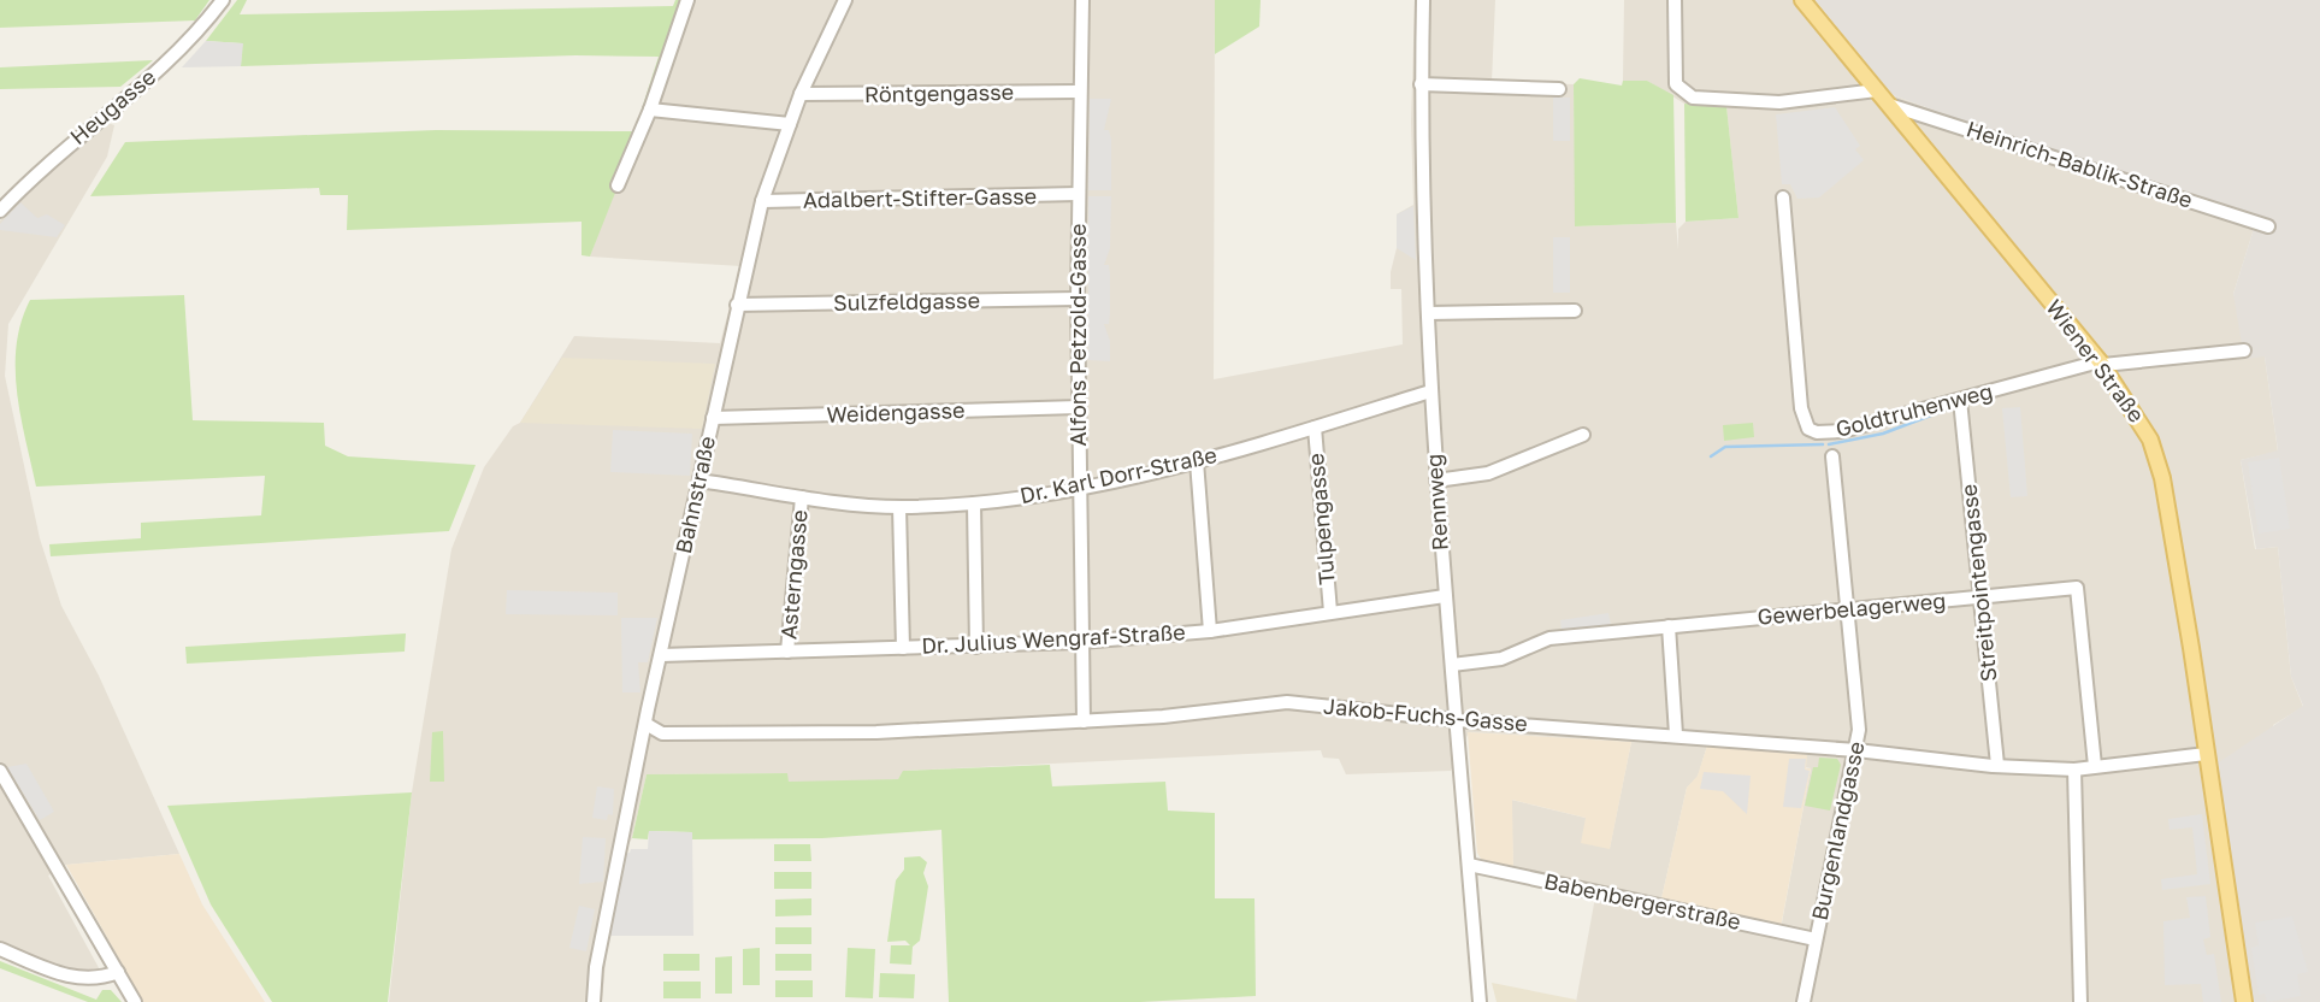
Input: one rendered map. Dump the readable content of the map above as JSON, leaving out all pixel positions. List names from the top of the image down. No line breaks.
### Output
{"streets":{"main road":["Wiener Straße"],"street":["Röntgengasse","Heugasse","Heinrich-Bablik-Straße","Adalbert-Stifter-Gasse","Sulzfeldgasse","Alfons Petzold-Gasse","Goldtruhenweg","Weidengasse","Dr. Karl Dorr-Straße","Bahnstraße","Rennweg","Tulpengasse","Asterngasse","Streitpointengasse","Gewerbelagerweg","Dr. Julius Wengraf-Straße","Jakob-Fuchs-Gasse","Burgenlandgasse","Babenbergerstraße"]},"crossings":[["Röntgengasse","Alfons Petzold-Gasse"],["Röntgengasse","Bahnstraße"],["Heinrich-Bablik-Straße","Wiener Straße"],["Adalbert-Stifter-Gasse","Alfons Petzold-Gasse"],["Adalbert-Stifter-Gasse","Bahnstraße"],["Sulzfeldgasse","Alfons Petzold-Gasse"],["Sulzfeldgasse","Bahnstraße"],["Alfons Petzold-Gasse","Weidengasse"],["Alfons Petzold-Gasse","Dr. Karl Dorr-Straße"],["Alfons Petzold-Gasse","Dr. Julius Wengraf-Straße"],["Alfons Petzold-Gasse","Jakob-Fuchs-Gasse"],["Wiener Straße","Goldtruhenweg"],["Wiener Straße","Jakob-Fuchs-Gasse"],["Goldtruhenweg","Streitpointengasse"],["Weidengasse","Bahnstraße"],["Dr. Karl Dorr-Straße","Bahnstraße"],["Dr. Karl Dorr-Straße","Rennweg"],["Dr. Karl Dorr-Straße","Tulpengasse"],["Dr. Karl Dorr-Straße","Asterngasse"],["Bahnstraße","Dr. Julius Wengraf-Straße"],["Bahnstraße","Jakob-Fuchs-Gasse"],["Rennweg","Gewerbelagerweg"],["Rennweg","Dr. Julius Wengraf-Straße"],["Rennweg","Jakob-Fuchs-Gasse"],["Rennweg","Babenbergerstraße"],["Tulpengasse","Dr. Julius Wengraf-Straße"],["Asterngasse","Dr. Julius Wengraf-Straße"],["Streitpointengasse","Gewerbelagerweg"],["Streitpointengasse","Jakob-Fuchs-Gasse"],["Gewerbelagerweg","Jakob-Fuchs-Gasse"],["Gewerbelagerweg","Burgenlandgasse"],["Jakob-Fuchs-Gasse","Burgenlandgasse"],["Burgenlandgasse","Babenbergerstraße"]]}
